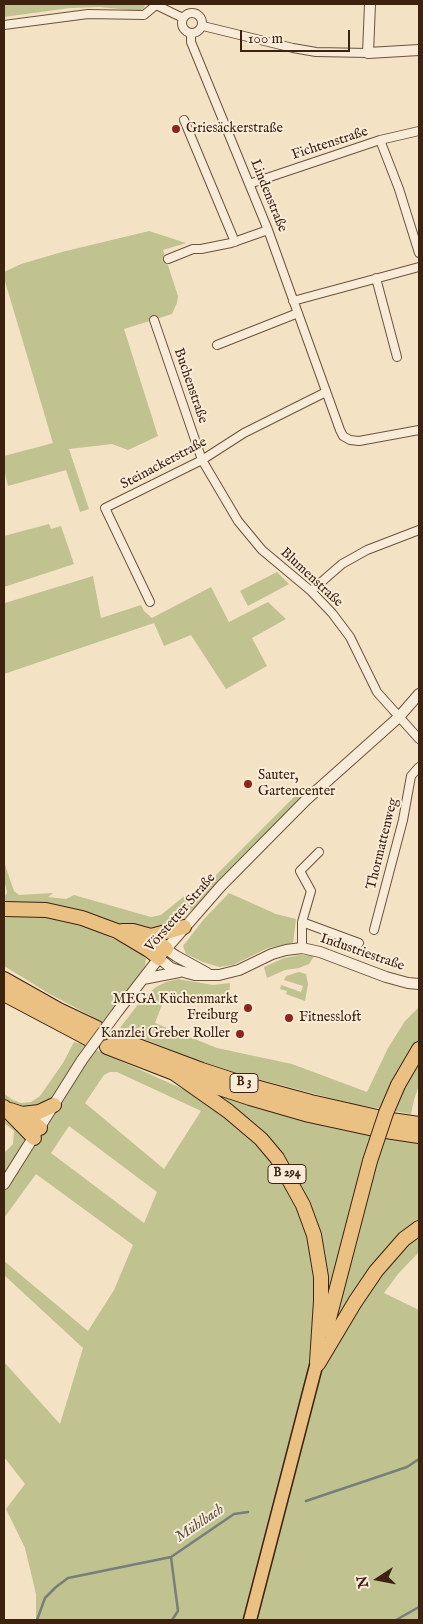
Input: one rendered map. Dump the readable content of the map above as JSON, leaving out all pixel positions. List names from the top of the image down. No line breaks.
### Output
{"streets":{"highway":["B 3","B 294"],"street":["Fichtenstraße","Lindenstraße","Buchenstraße","Steinackerstraße","Blumenstraße","Thormattenweg","Vörstetter Straße","Industriestraße"]},"crossings":[["Fichtenstraße","Lindenstraße"],["Lindenstraße","Steinackerstraße"],["Buchenstraße","Steinackerstraße"],["Buchenstraße","Blumenstraße"],["Steinackerstraße","Blumenstraße"],["Blumenstraße","Vörstetter Straße"],["Vörstetter Straße","Industriestraße"],["B 3","B 294"]],"water":["Mühlbach"],"places":["Griesäckerstraße","Sauter, Gartencenter","MEGA Küchenmarkt Freiburg","Fitnessloft","Kanzlei Greber Roller"],"scale_bar":"100 m","north":"left"}
